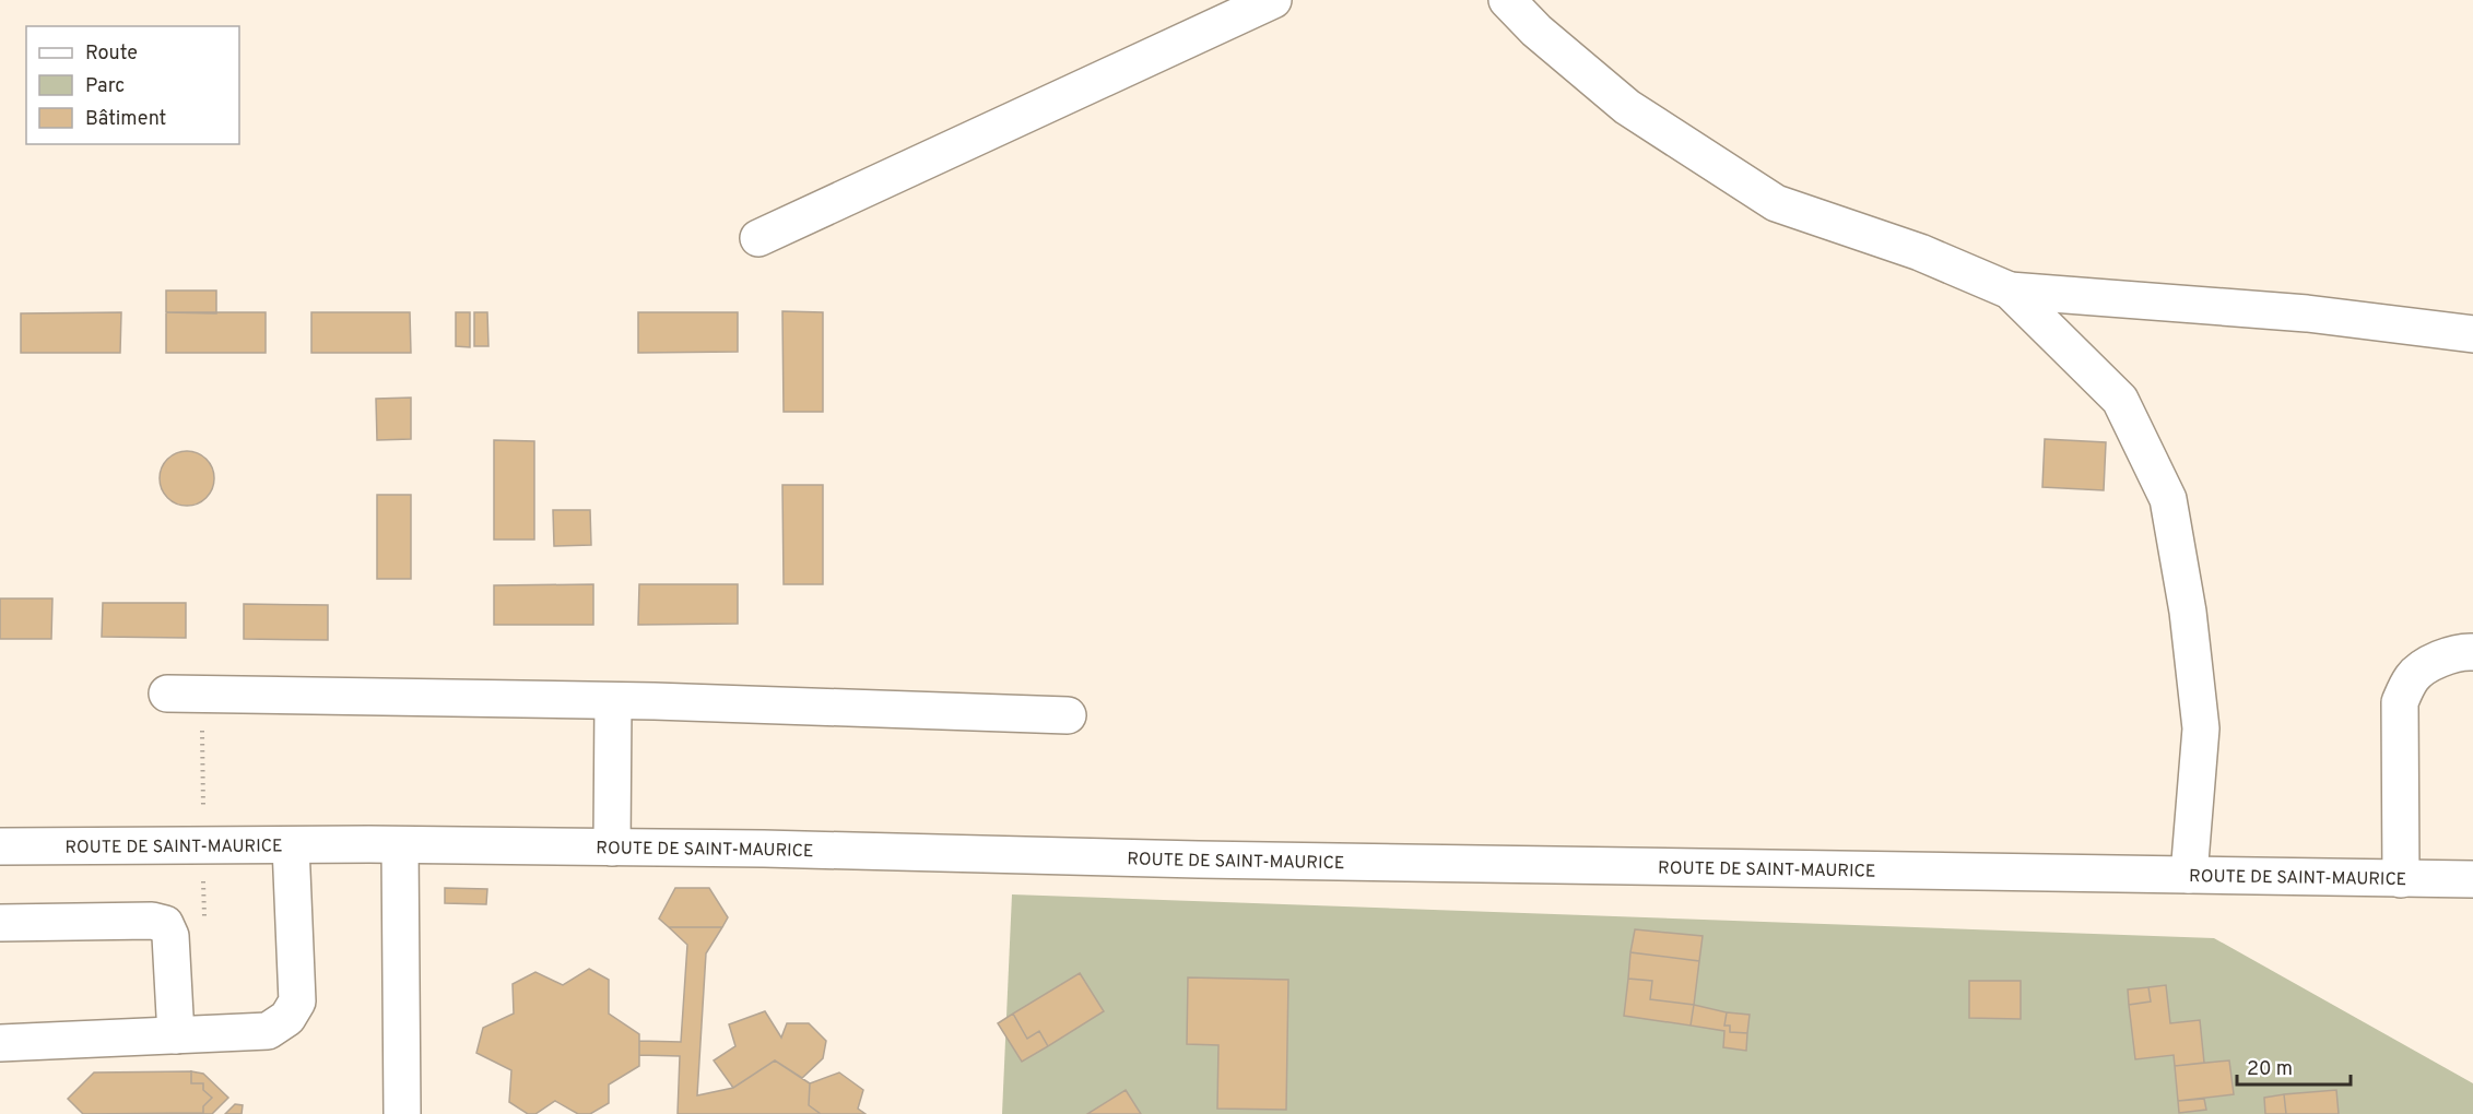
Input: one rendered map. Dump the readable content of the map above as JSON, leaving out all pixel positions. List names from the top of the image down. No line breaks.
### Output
{"streets":{"street":["ROUTE DE SAINT-MAURICE"]},"legend":["Route","Parc","Bâtiment"],"scale_bar":"20 m"}
